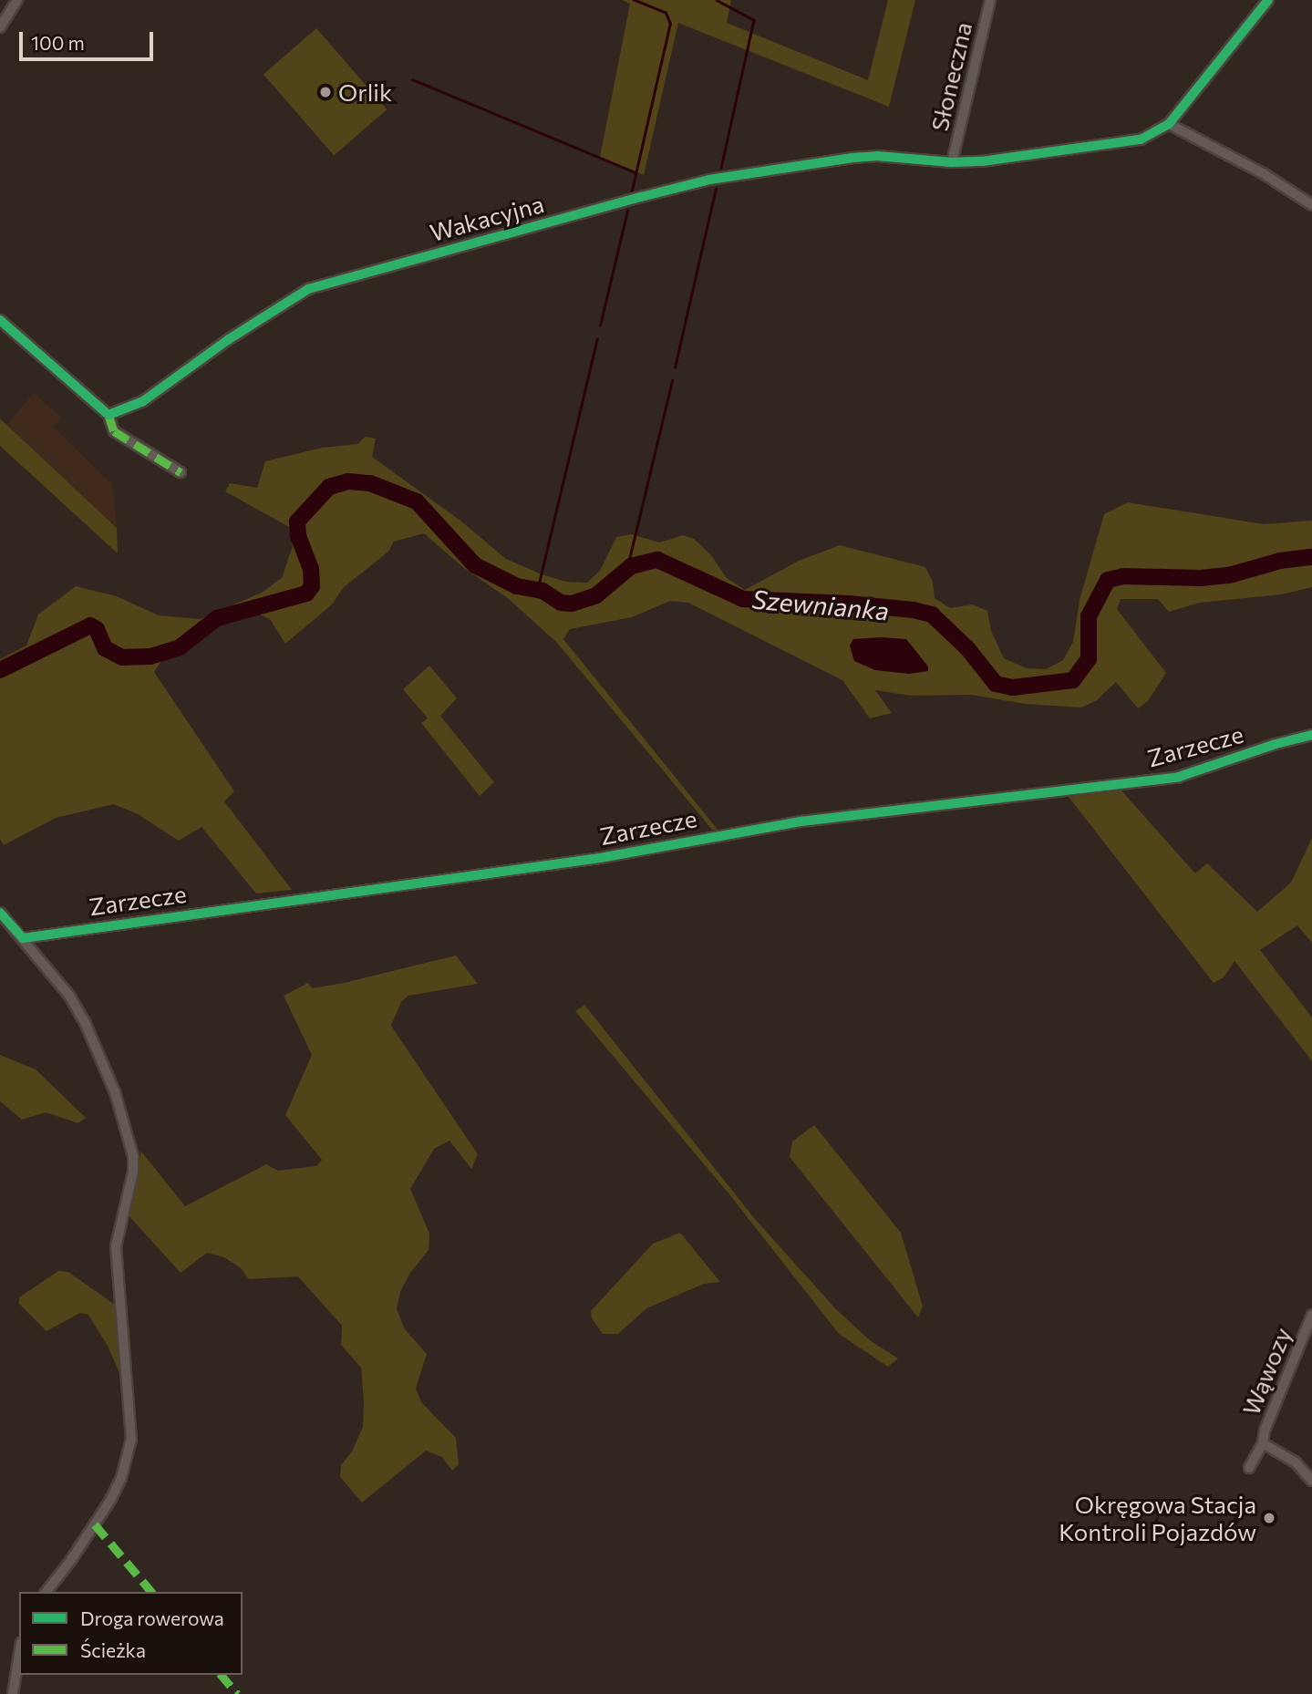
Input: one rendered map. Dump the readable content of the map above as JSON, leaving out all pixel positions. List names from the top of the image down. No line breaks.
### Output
{"streets":{"street":["Słoneczna","Wakacyjna","Zarzecze","Wąwozy"]},"crossings":[["Słoneczna","Wakacyjna"]],"water":["Szewnianka"],"places":["Orlik","Okręgowa Stacja Kontroli Pojazdów"],"legend":["Droga rowerowa","Ścieżka"],"scale_bar":"100 m"}
